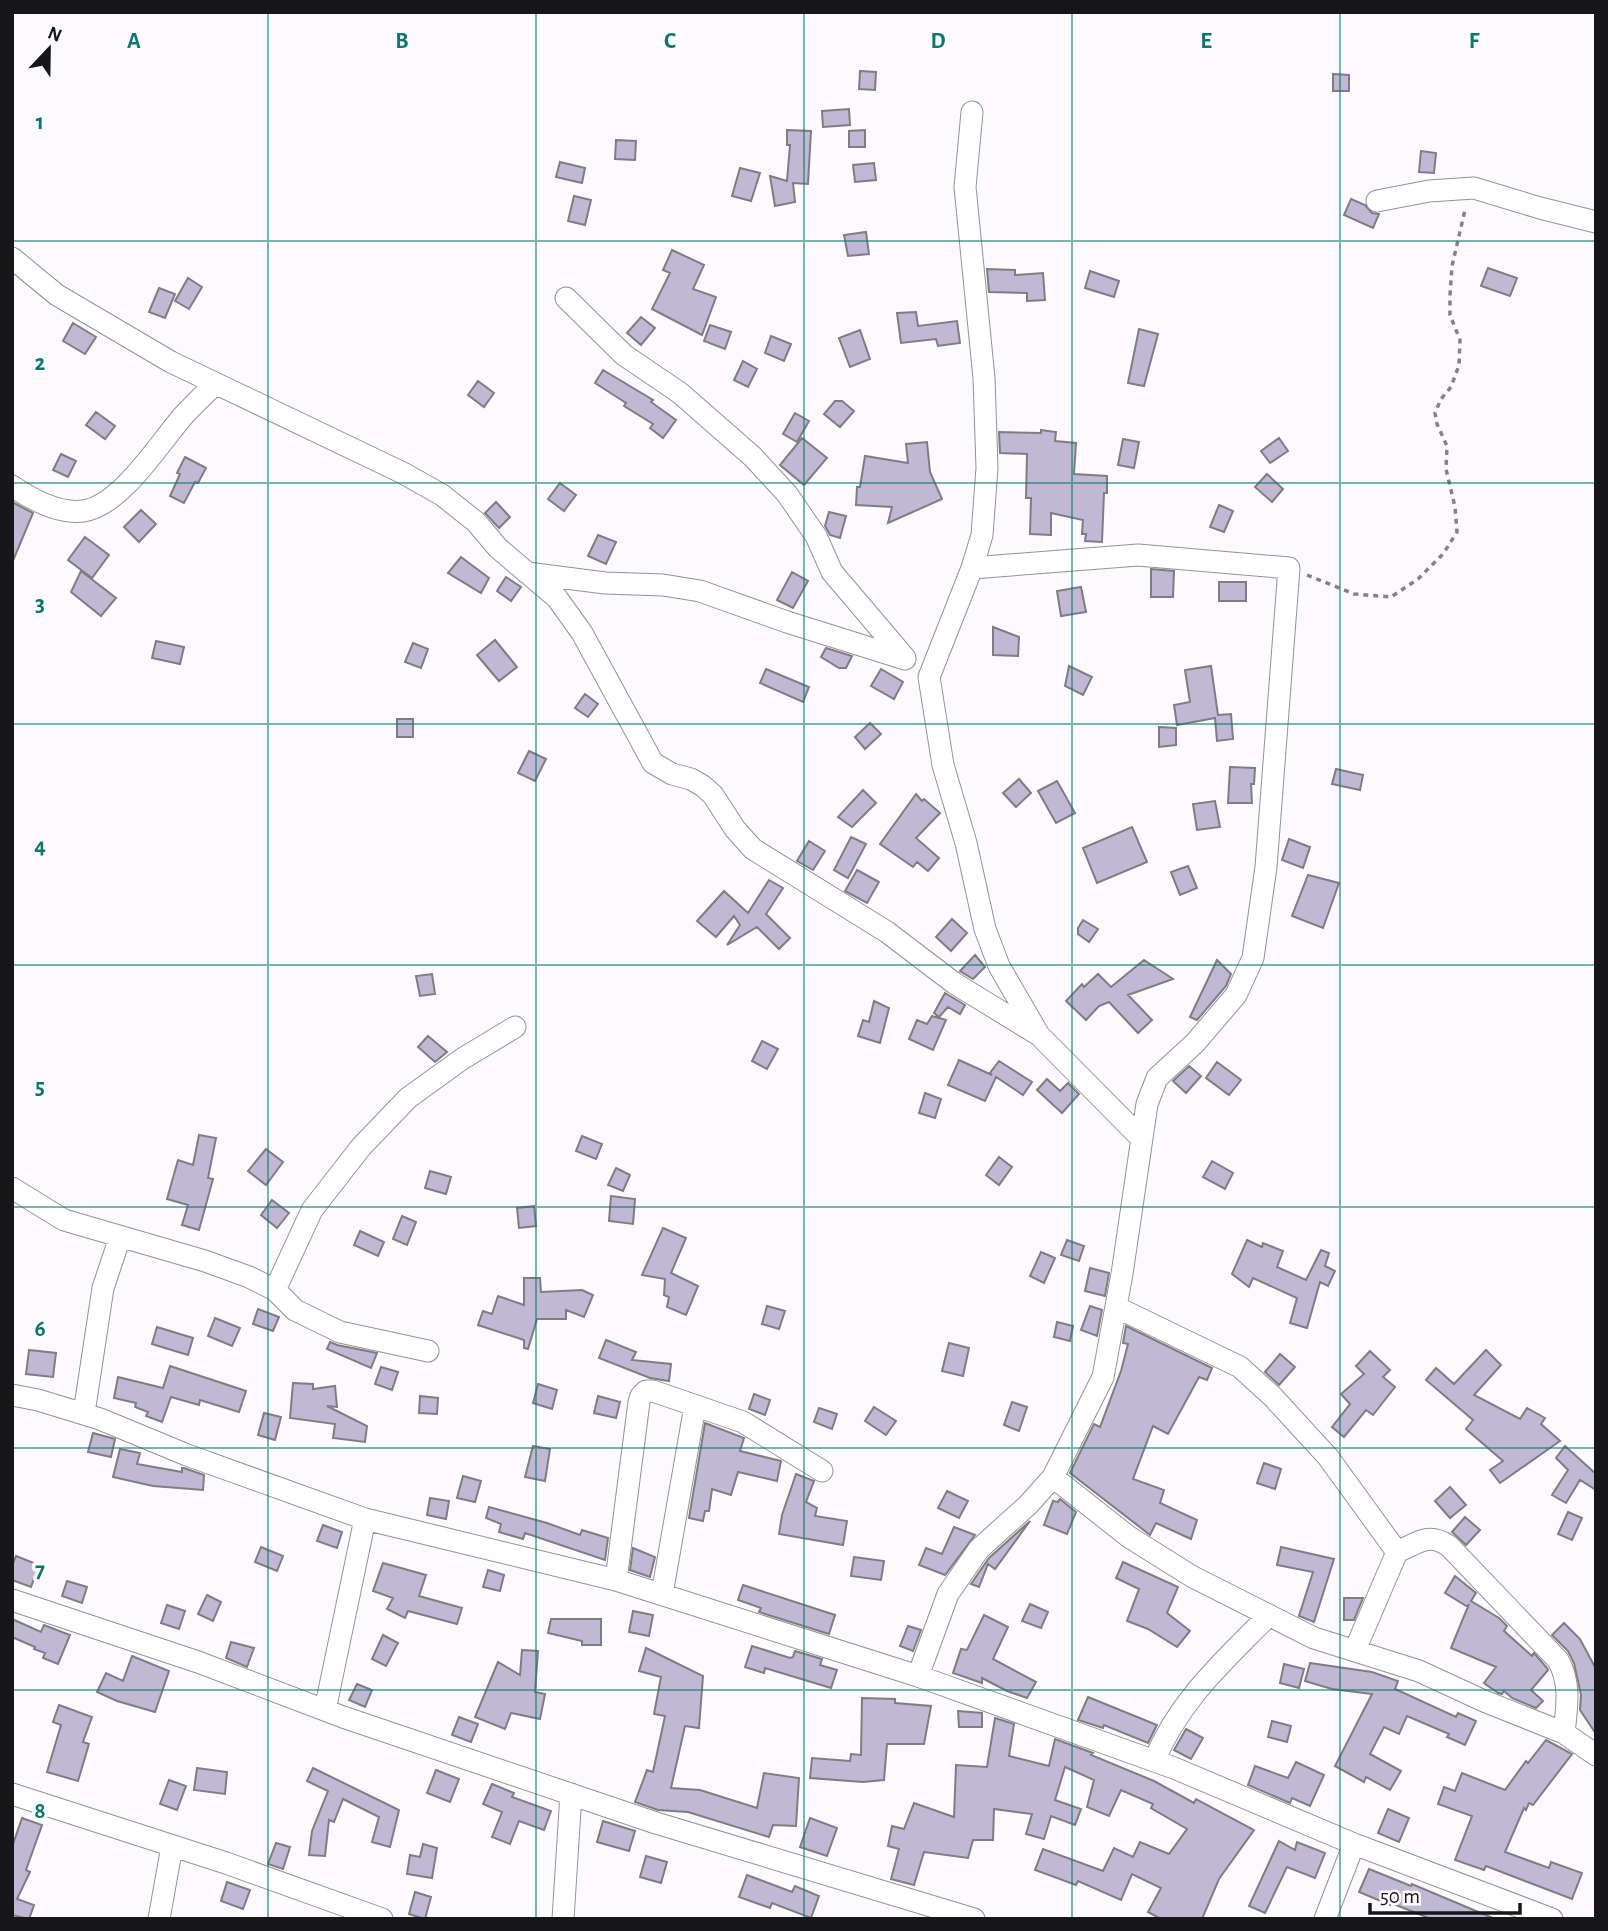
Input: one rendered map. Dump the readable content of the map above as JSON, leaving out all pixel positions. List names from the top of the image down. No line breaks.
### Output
{"scale_bar":"50 m","north":"top","grid":{"columns":["A","B","C","D","E","F"],"rows":["1","2","3","4","5","6","7","8"]}}
